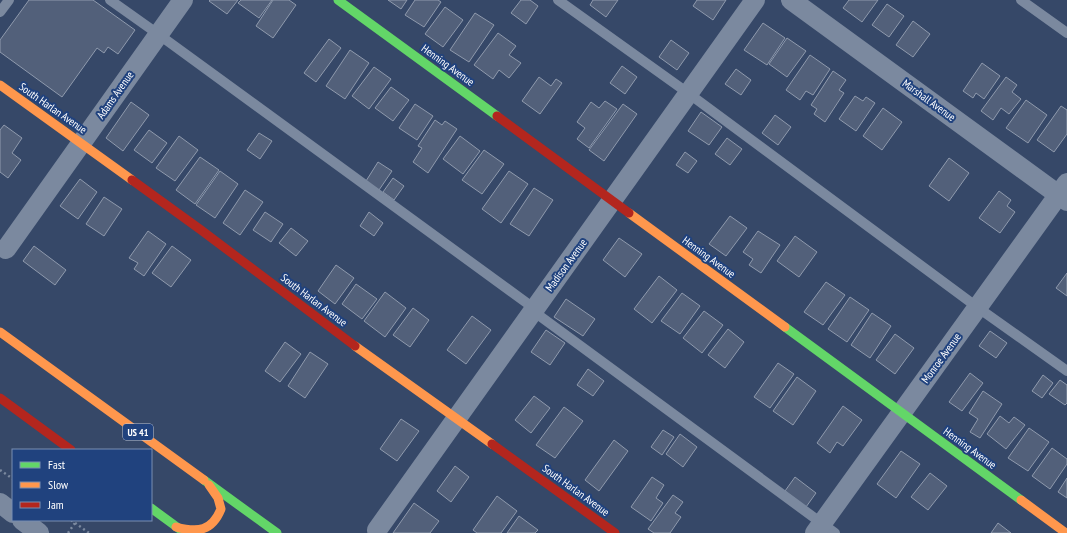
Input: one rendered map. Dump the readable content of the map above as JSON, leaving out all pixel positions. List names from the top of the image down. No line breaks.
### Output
{"streets":{"main road":["Henning Avenue","South Harlan Avenue","US 41"],"street":["Adams Avenue","Marshall Avenue","Madison Avenue","Monroe Avenue"]},"crossings":[["Henning Avenue","Madison Avenue"],["Henning Avenue","Monroe Avenue"],["Adams Avenue","South Harlan Avenue"],["Marshall Avenue","Monroe Avenue"],["South Harlan Avenue","Madison Avenue"]],"legend":["Fast","Slow","Jam"]}
